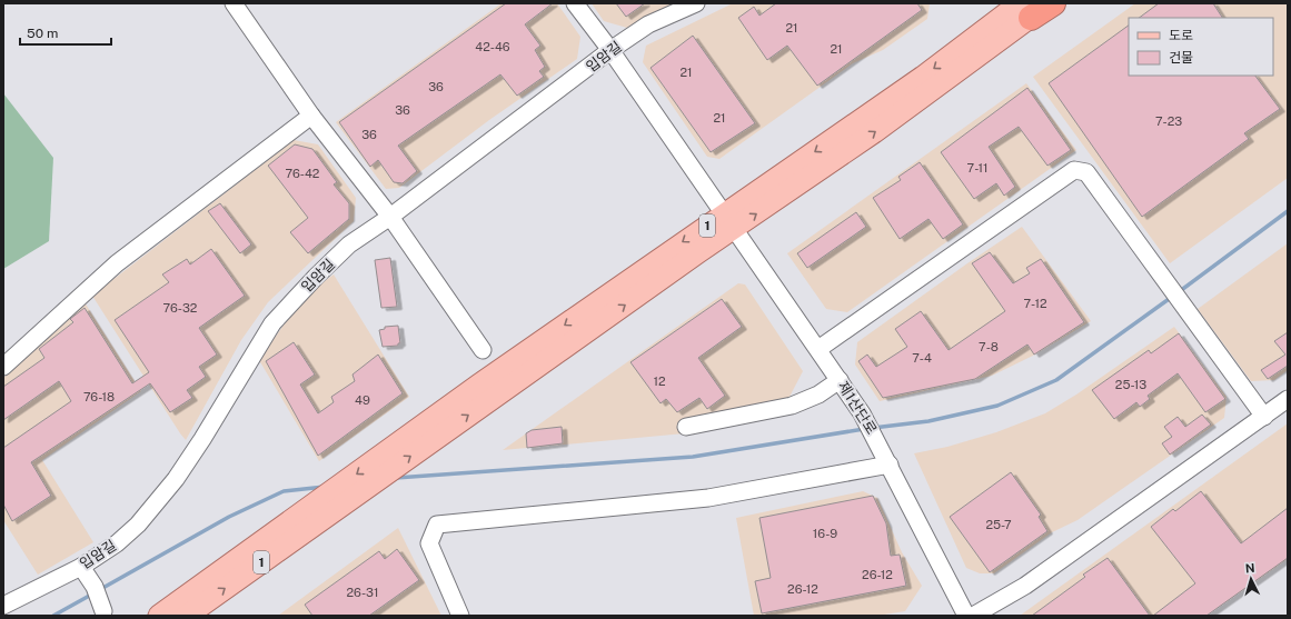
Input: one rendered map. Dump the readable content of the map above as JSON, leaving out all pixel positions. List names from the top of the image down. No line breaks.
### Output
{"streets":{"main road":["1"],"street":["입암길","제1산단로"]},"crossings":[["입암길","제1산단로"],["1","제1산단로"]],"house_numbers":["21","42-46","21","21","36","36","21","7-23","36","7-11","76-42","7-12","76-32","7-8","7-4","12","25-13","76-18","49","25-7","16-9","26-12","26-12","26-31"],"legend":["도로","건물"],"scale_bar":"50 m","north":"top"}
